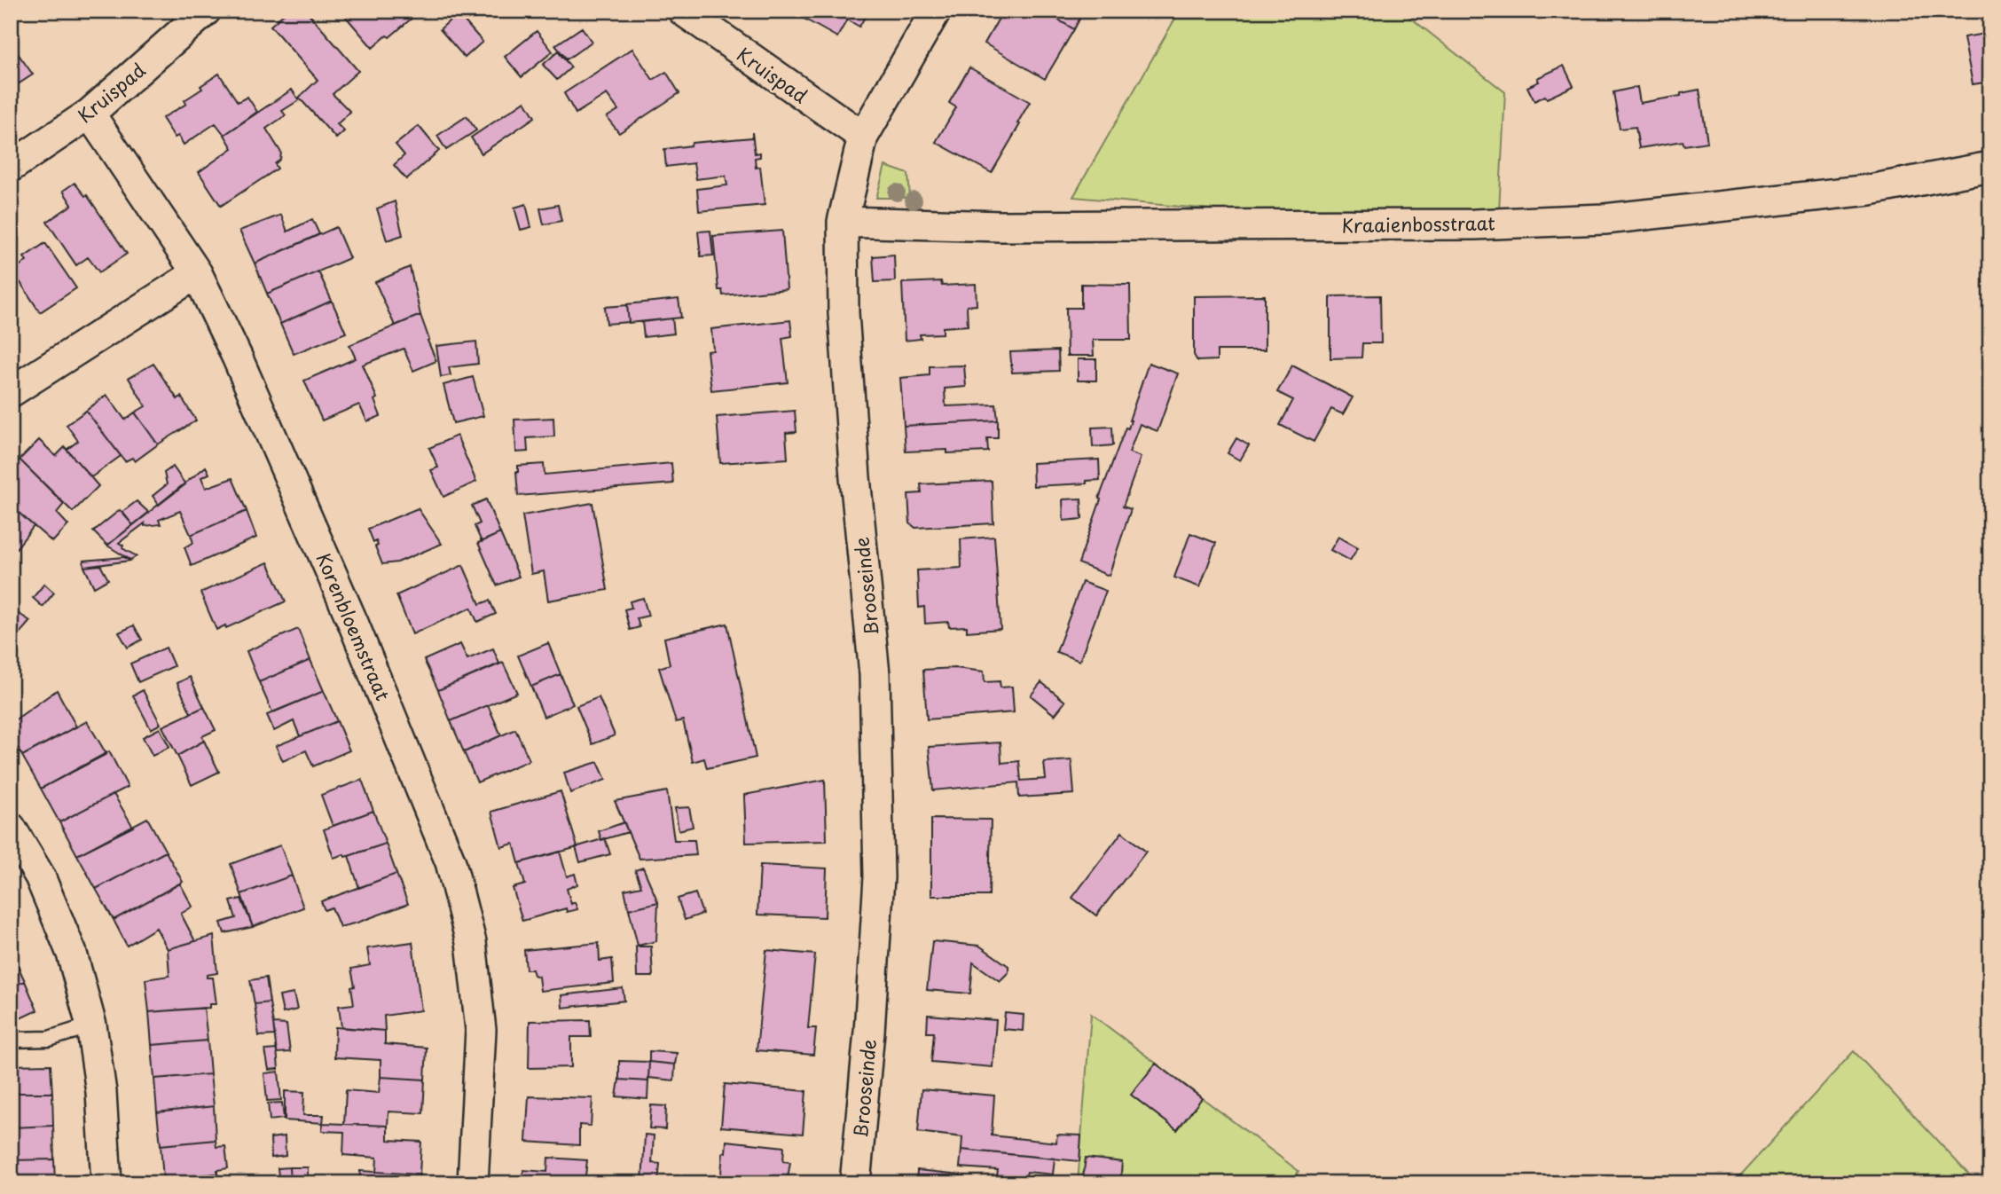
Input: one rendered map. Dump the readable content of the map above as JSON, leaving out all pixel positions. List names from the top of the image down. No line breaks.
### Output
{"streets":{"street":["Kruispad","Kraaienbosstraat","Brooseinde","Korenbloemstraat"]},"crossings":[["Kruispad","Brooseinde"],["Kruispad","Korenbloemstraat"],["Kraaienbosstraat","Brooseinde"]]}
